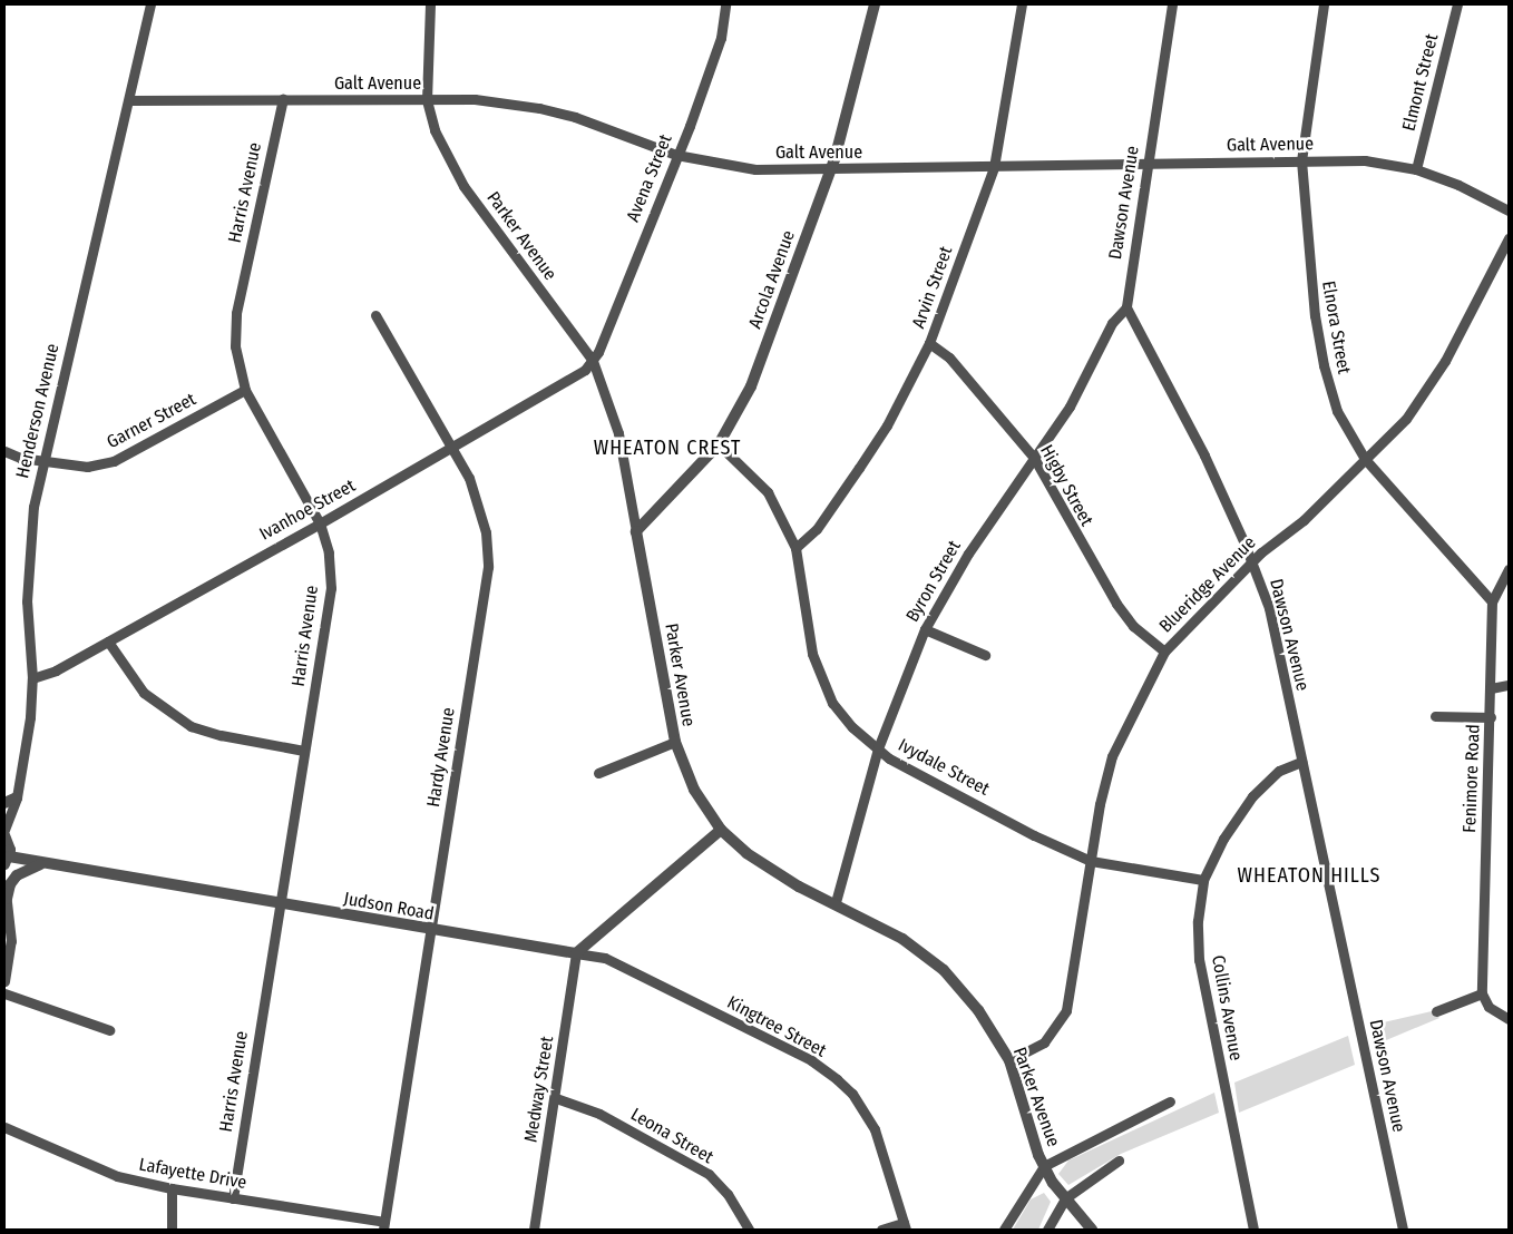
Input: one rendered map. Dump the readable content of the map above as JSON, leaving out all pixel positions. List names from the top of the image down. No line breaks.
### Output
{"streets":{"street":["Elmont Street","Galt Avenue","Avena Street","Harris Avenue","Dawson Avenue","Parker Avenue","Arcola Avenue","Arvin Street","Elnora Street","Henderson Avenue","Garner Street","Higby Street","Ivanhoe Street","Byron Street","Blueridge Avenue","Hardy Avenue","Ivydale Street","Fenimore Road","Judson Road","Collins Avenue","Kingtree Street","Medway Street","Leona Street","Lafayette Drive"]},"crossings":[["Elmont Street","Galt Avenue"],["Galt Avenue","Avena Street"],["Galt Avenue","Harris Avenue"],["Galt Avenue","Dawson Avenue"],["Galt Avenue","Parker Avenue"],["Galt Avenue","Arcola Avenue"],["Galt Avenue","Arvin Street"],["Galt Avenue","Elnora Street"],["Galt Avenue","Henderson Avenue"],["Avena Street","Parker Avenue"],["Avena Street","Ivanhoe Street"],["Harris Avenue","Garner Street"],["Harris Avenue","Ivanhoe Street"],["Harris Avenue","Judson Road"],["Harris Avenue","Lafayette Drive"],["Dawson Avenue","Byron Street"],["Dawson Avenue","Blueridge Avenue"],["Dawson Avenue","Collins Avenue"],["Parker Avenue","Arcola Avenue"],["Parker Avenue","Ivanhoe Street"],["Parker Avenue","Byron Street"],["Parker Avenue","Blueridge Avenue"],["Arcola Avenue","Ivydale Street"],["Arvin Street","Higby Street"],["Arvin Street","Ivydale Street"],["Elnora Street","Blueridge Avenue"],["Elnora Street","Fenimore Road"],["Henderson Avenue","Garner Street"],["Henderson Avenue","Ivanhoe Street"],["Higby Street","Byron Street"],["Higby Street","Blueridge Avenue"],["Ivanhoe Street","Hardy Avenue"],["Byron Street","Ivydale Street"],["Blueridge Avenue","Ivydale Street"],["Hardy Avenue","Judson Road"],["Hardy Avenue","Lafayette Drive"],["Ivydale Street","Collins Avenue"],["Judson Road","Kingtree Street"],["Judson Road","Medway Street"],["Kingtree Street","Medway Street"],["Medway Street","Leona Street"]],"districts":["WHEATON CREST","WHEATON HILLS"]}
